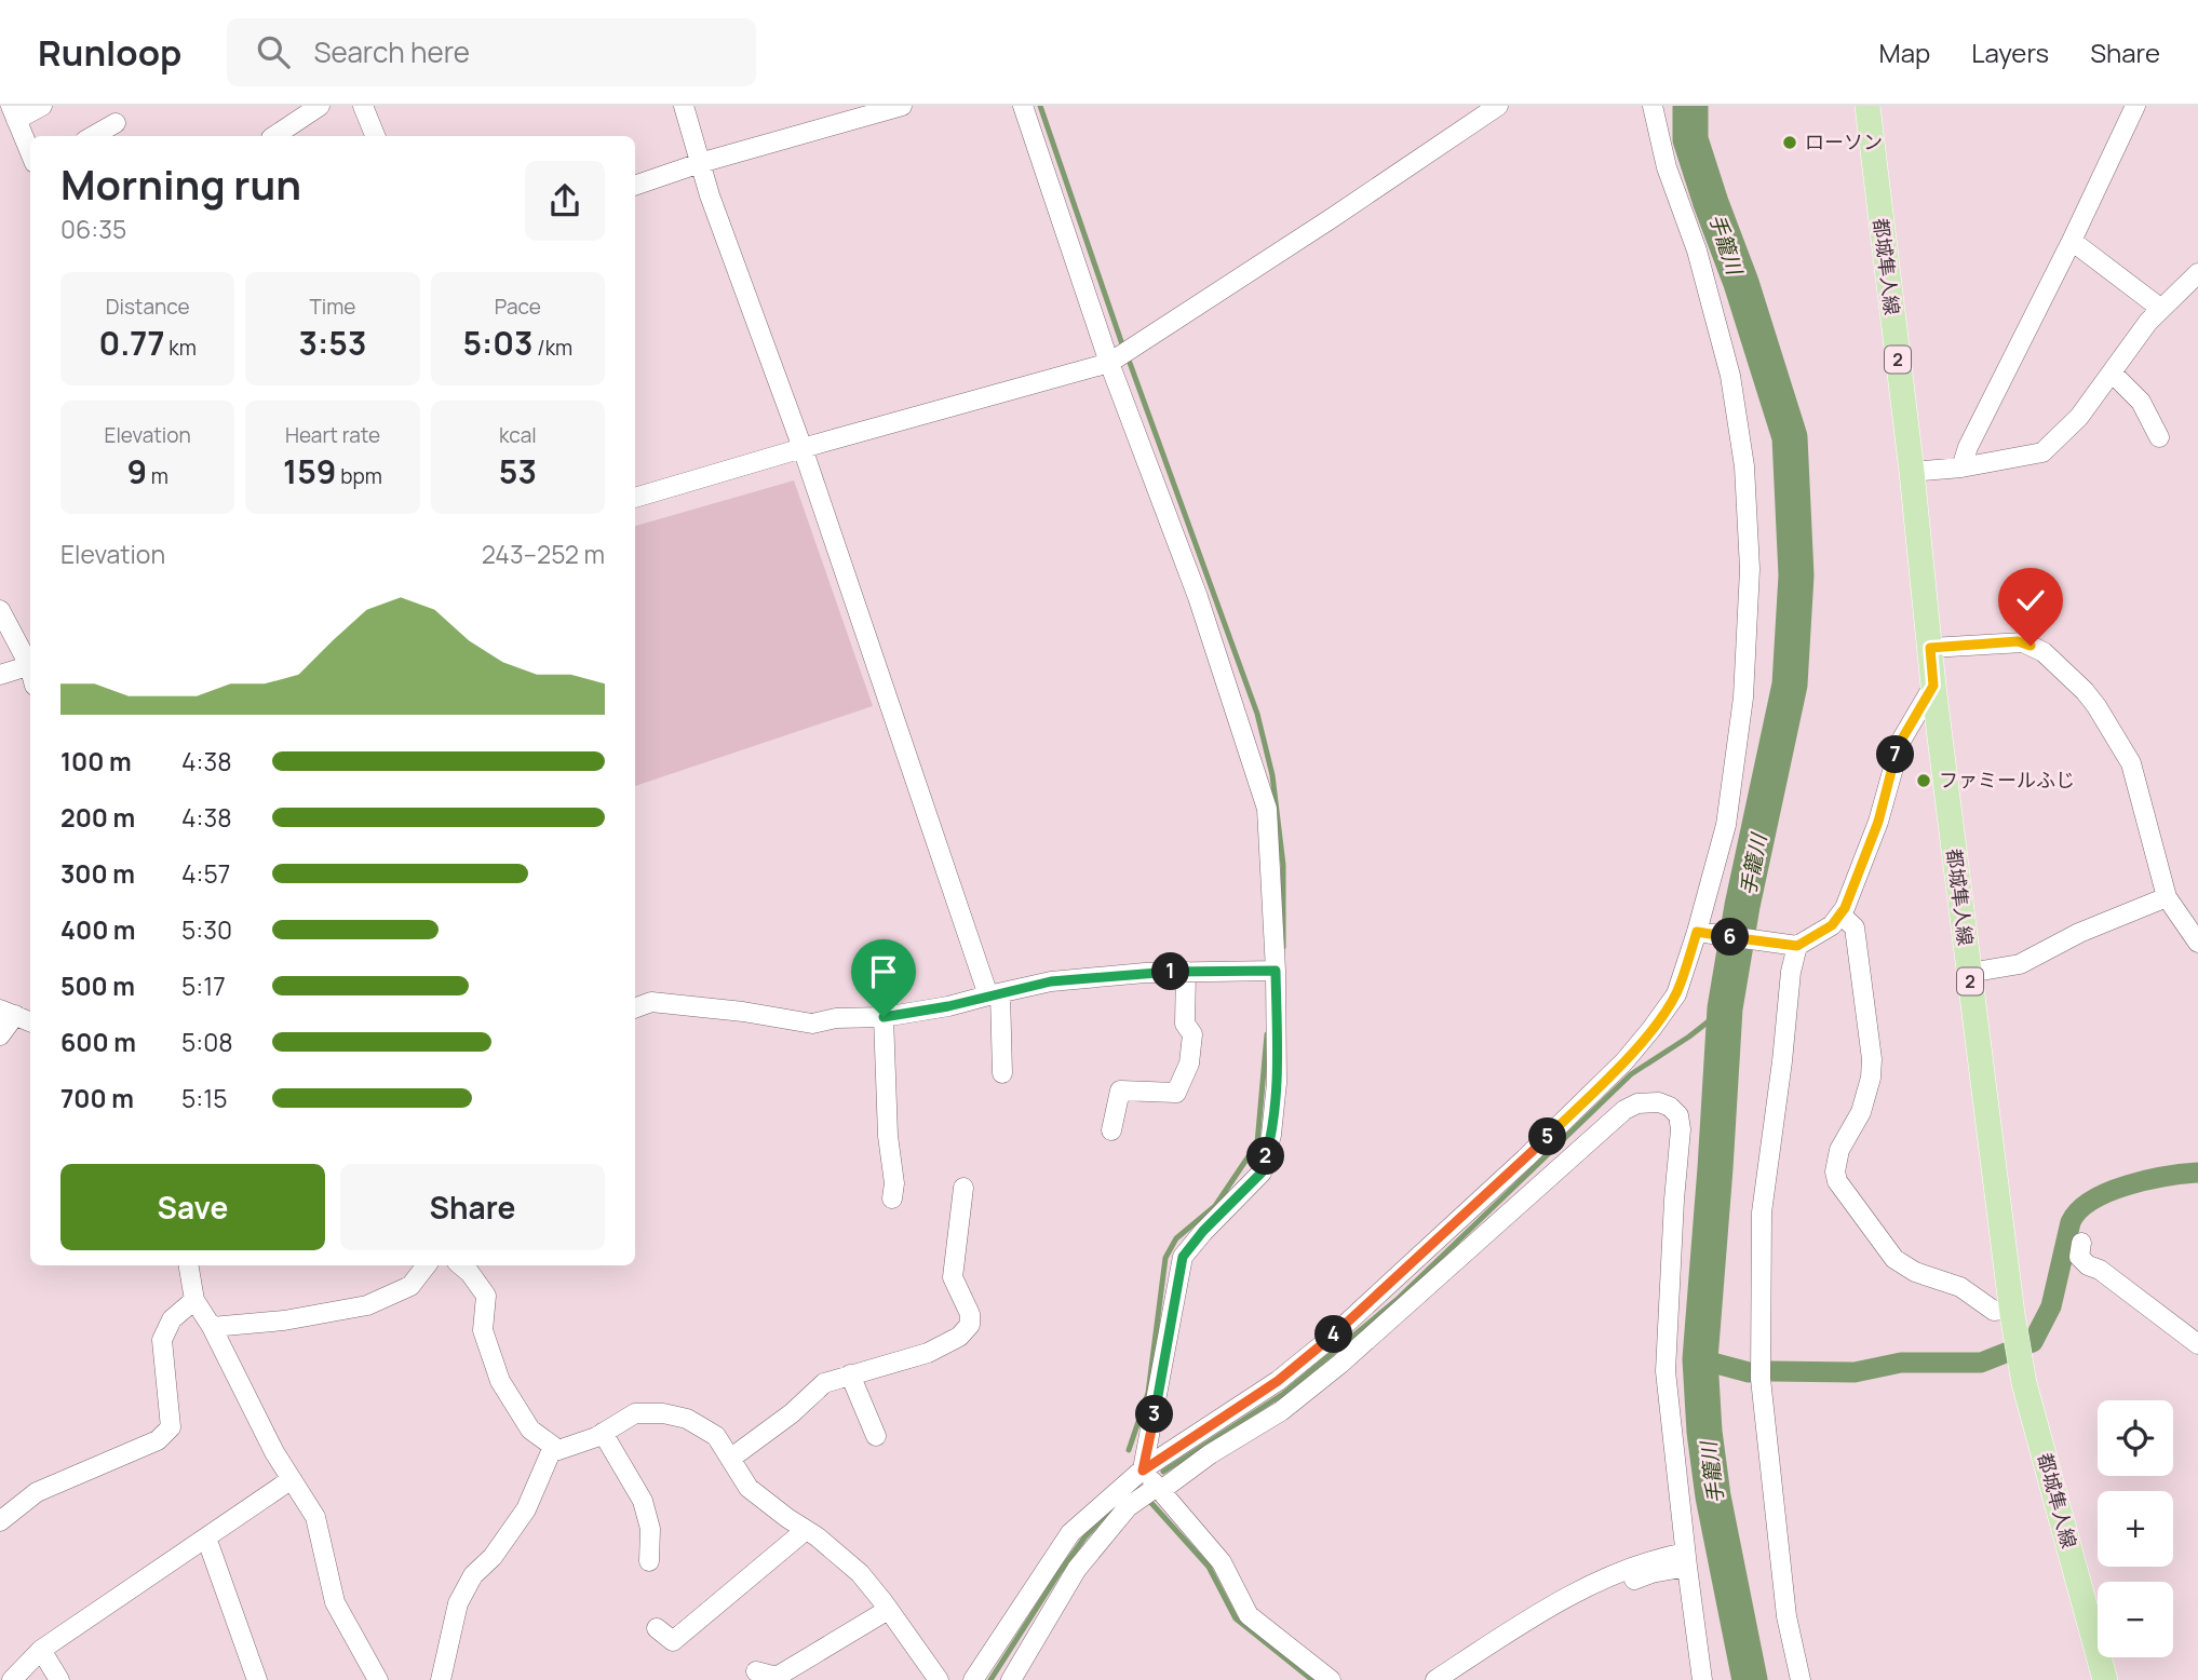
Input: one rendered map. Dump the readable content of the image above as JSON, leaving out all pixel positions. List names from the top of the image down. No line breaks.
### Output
{"streets":{"main road":["都城隼人線","2"]},"water":["手籠川"],"places":["ローソン","ファミールふじ"],"page":{"header":"Runloop","search":"Search here","nav":["Map","Layers","Share"],"heading":["Morning run","06:35"],"stats":[["Distance","0.77 km"],["Time","3:53"],["Pace","5:03 /km"],["Elevation","9 m"],["Heart rate","159 bpm"],["kcal","53"]],"chart":["Elevation","243–252 m"],"list":[{"name":"100 m","note":"4:38"},{"name":"200 m","note":"4:38"},{"name":"300 m","note":"4:57"},{"name":"400 m","note":"5:30"},{"name":"500 m","note":"5:17"},{"name":"600 m","note":"5:08"},{"name":"700 m","note":"5:15"}],"pins":["7","6","1","5","2","4","3"],"buttons":["Save","Share"],"map_buttons":["+","−"]}}
